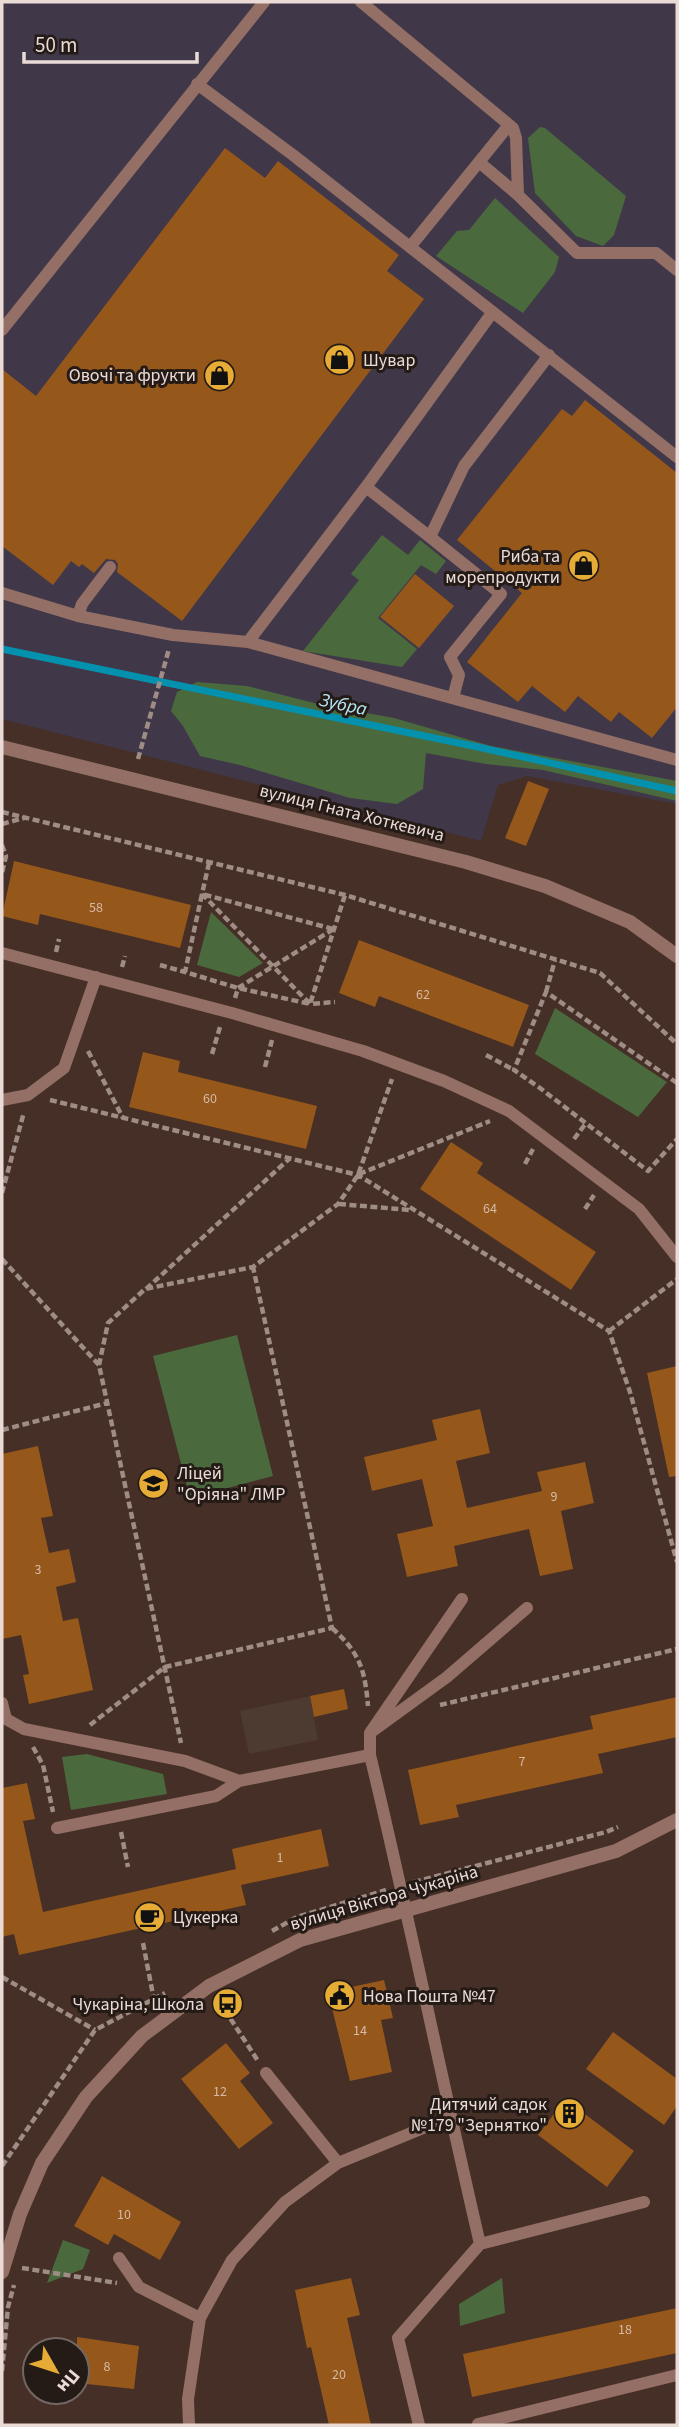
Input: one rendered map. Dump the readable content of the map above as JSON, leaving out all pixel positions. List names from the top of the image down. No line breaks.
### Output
{"streets":{"street":["вулиця Гната Хоткевича","вулиця Віктора Чукаріна"]},"water":["Зубра"],"places":{"shop":["Шувар","Овочі та фрукти","Риба та морепродукти"],"school or university":["Ліцей \"Оріяна\" ЛМР"],"cafe":["Цукерка"],"public building":["Нова Пошта №47"],"bus stop":["Чукаріна, Школа"],"building":["Дитячий садок №179 \"Зернятко\""]},"house_numbers":["58","62","60","64","9","3","7","1","14","12","10","18","8","20"],"scale_bar":"50 m","north":"bottom right"}
